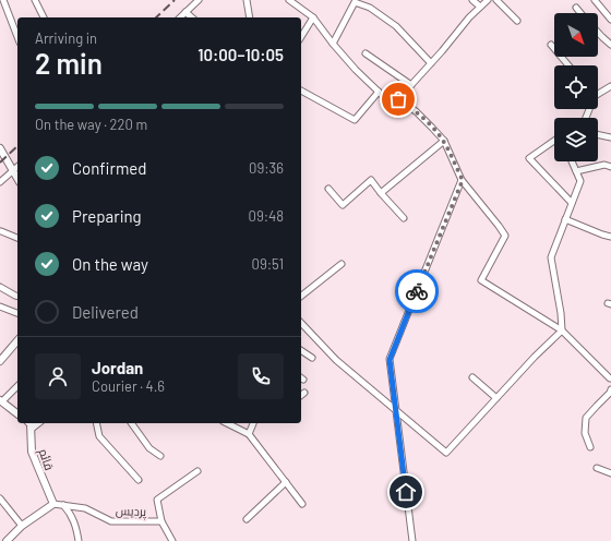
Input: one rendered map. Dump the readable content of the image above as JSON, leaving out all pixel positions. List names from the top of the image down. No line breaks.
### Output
{"streets":{"street":["قائم","پرديس"]},"crossings":[["قائم","پرديس"]],"north":"bottom right","page":{"heading":["2 min","Arriving in","10:00–10:05"],"panel":["Jordan","Courier · 4.6"],"bar":"On the way · 220 m","list":[["Confirmed","09:36"],["Preparing","09:48"],["On the way","09:51"],"Delivered"]}}
